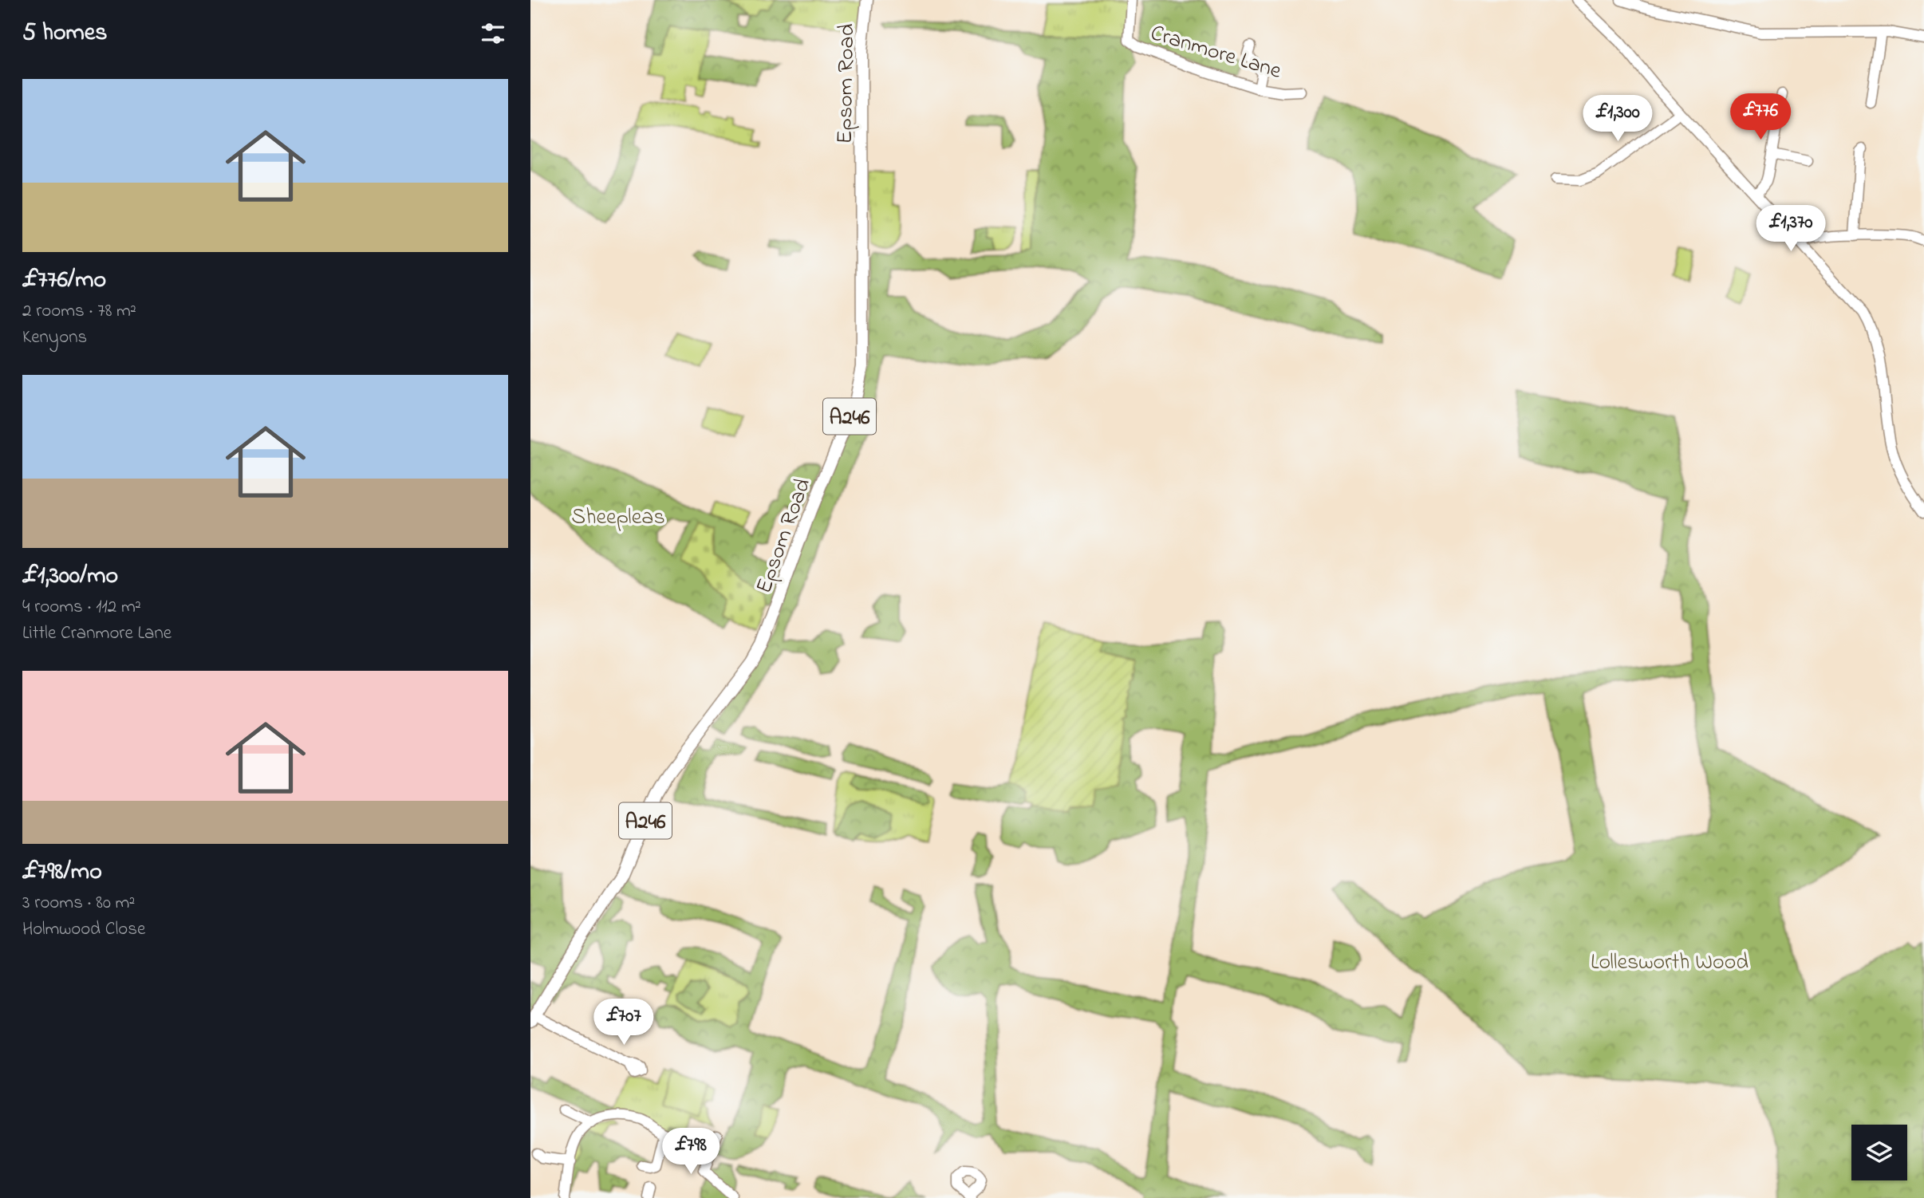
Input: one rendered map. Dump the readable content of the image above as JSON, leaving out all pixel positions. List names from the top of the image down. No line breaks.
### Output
{"streets":{"main road":["Epsom Road","A246"],"street":["Cranmore Lane"]},"parks":["Sheepleas","Lollesworth Wood"],"page":{"heading":"5 homes","list":[{"name":"£776/mo","note":"2 rooms · 78 m² · Kenyons"},{"name":"£1,300/mo","note":"4 rooms · 112 m² · Little Cranmore Lane"},{"name":"£798/mo","note":"3 rooms · 80 m² · Holmwood Close"}],"price":["£776","£1,300","£1,370","£707","£798"]}}
